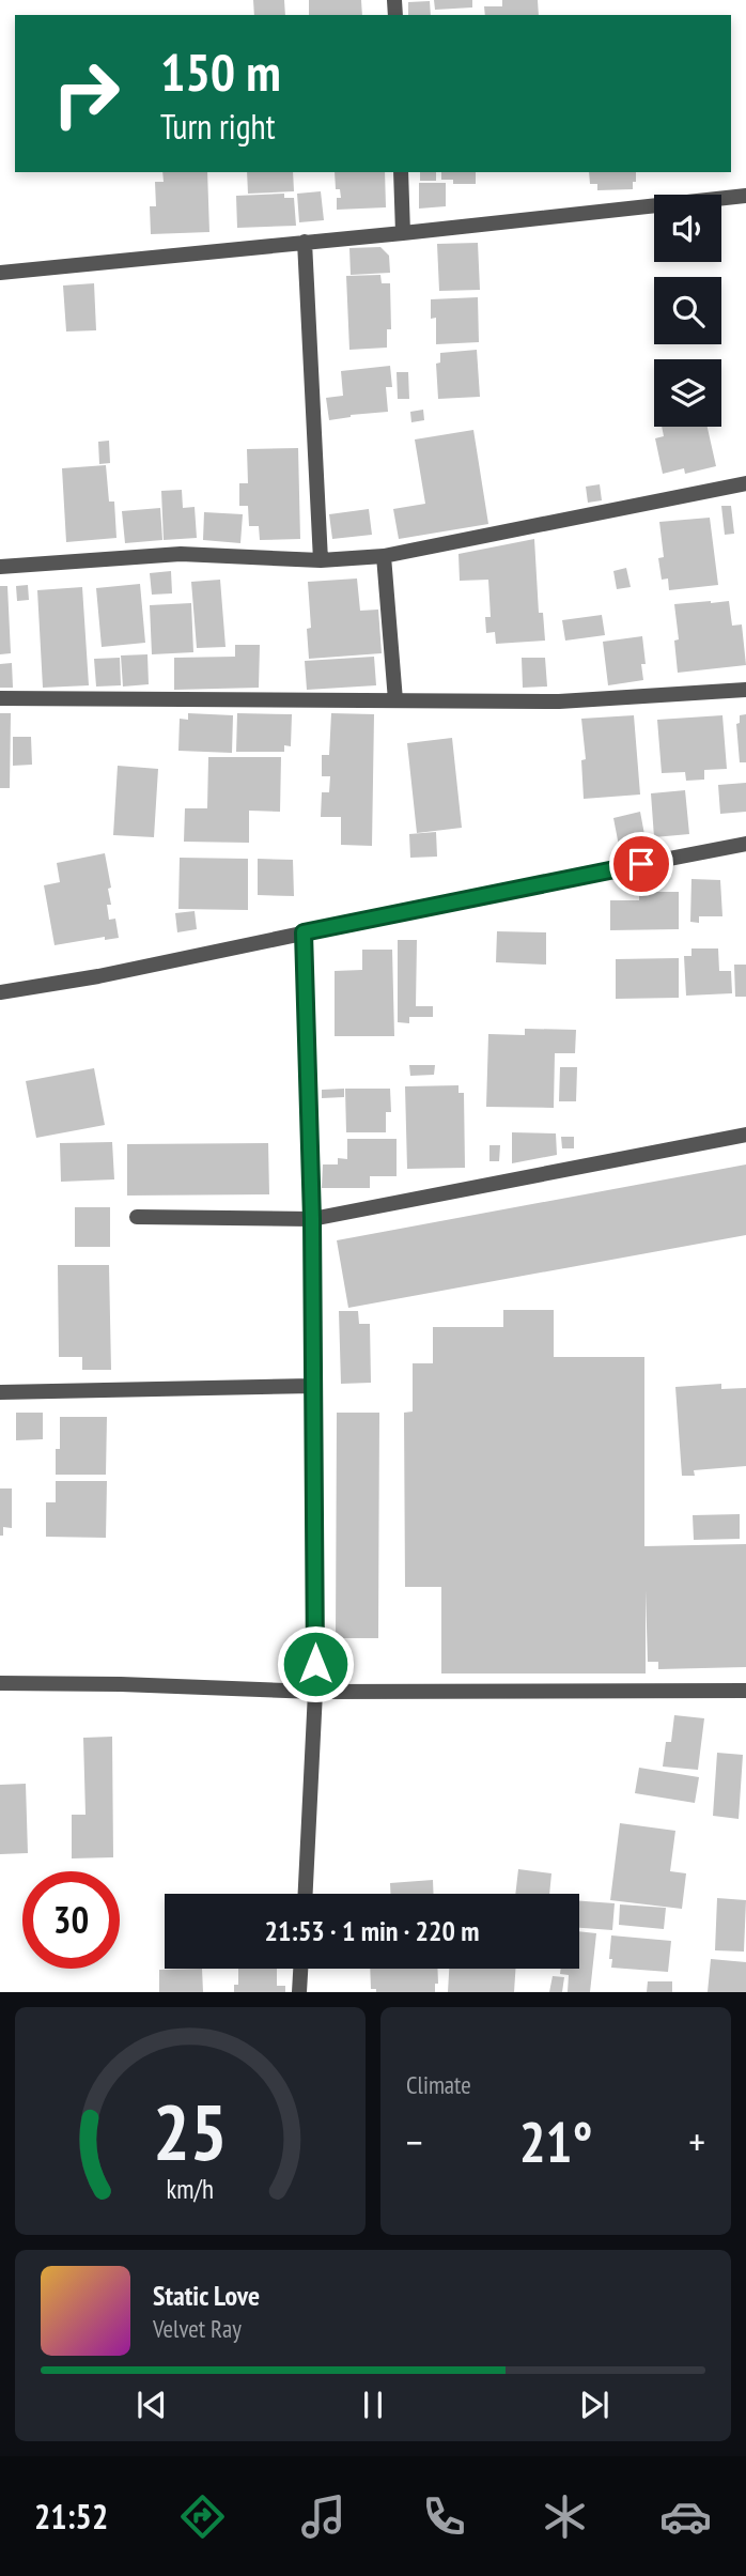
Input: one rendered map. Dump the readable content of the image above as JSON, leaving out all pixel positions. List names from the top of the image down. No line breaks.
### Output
{"page":{"turn":["150 m","Turn right"],"limit":"30","trip":"21:53 · 1 min · 220 m","tile":"Climate","heat":["−","21°","+"],"song":["Static Love","Velvet Ray"],"tabs":"21:52","gauge":["25","km/h"]}}
